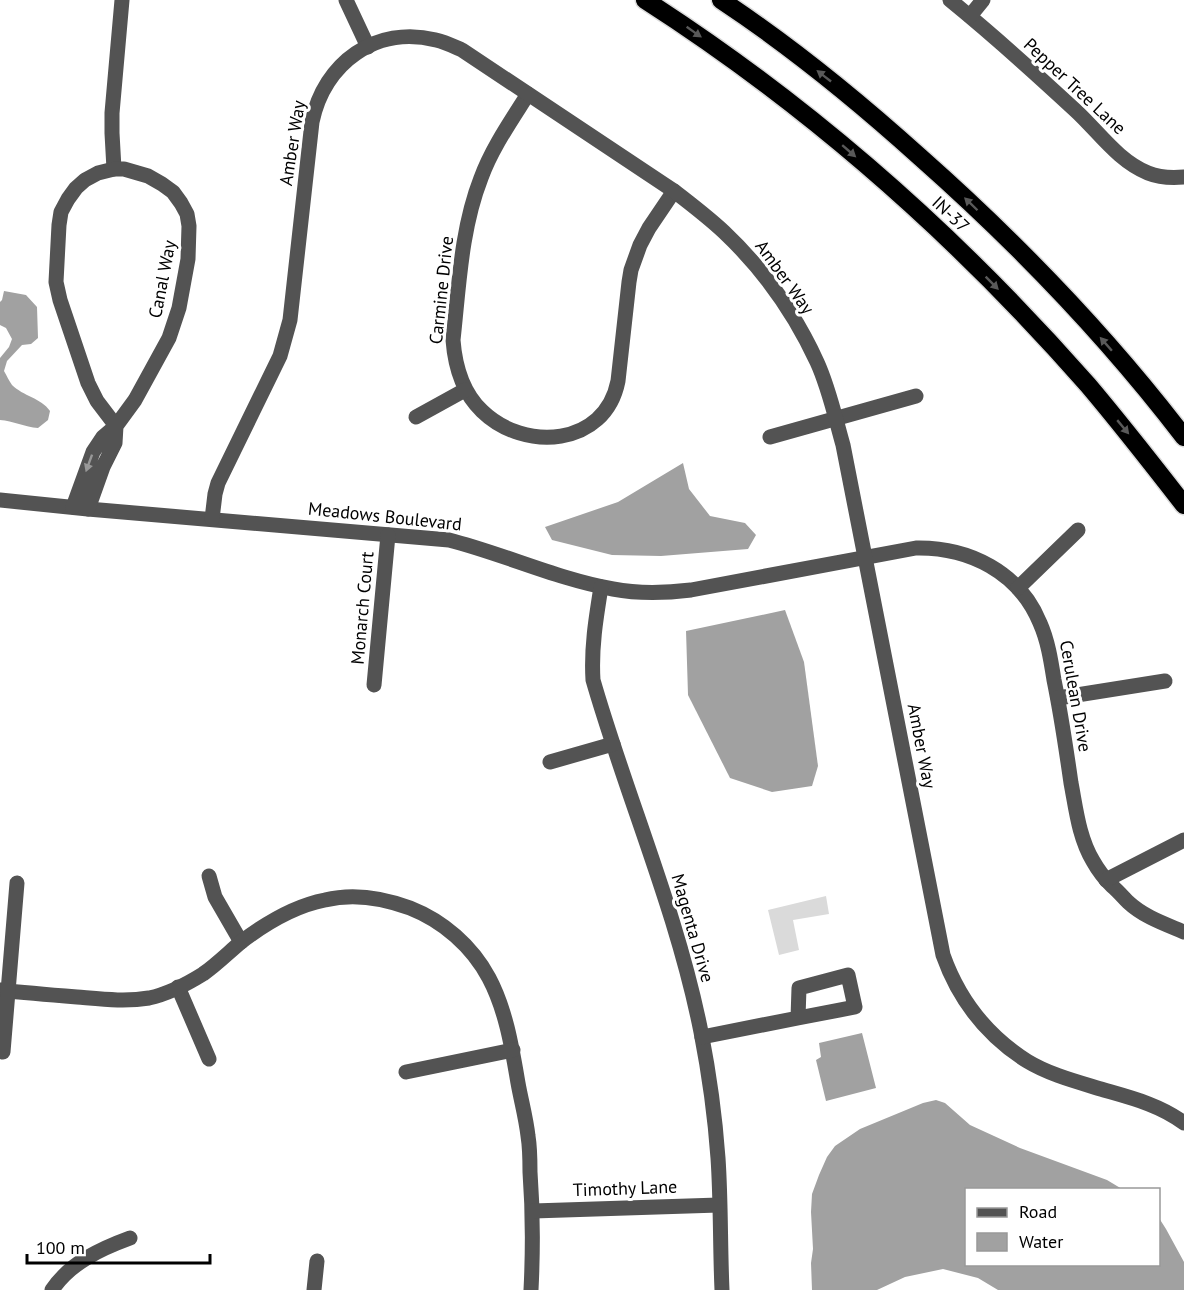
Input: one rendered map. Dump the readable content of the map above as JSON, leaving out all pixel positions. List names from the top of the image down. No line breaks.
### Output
{"streets":{"highway":["IN-37"],"street":["Pepper Tree Lane","Amber Way","Canal Way","Carmine Drive","Meadows Boulevard","Monarch Court","Cerulean Drive","Magenta Drive","Timothy Lane"]},"crossings":[["Amber Way","Carmine Drive"],["Amber Way","Meadows Boulevard"],["Amber Way","Cerulean Drive"],["Canal Way","Meadows Boulevard"],["Meadows Boulevard","Monarch Court"],["Meadows Boulevard","Cerulean Drive"],["Meadows Boulevard","Magenta Drive"],["Magenta Drive","Timothy Lane"]],"legend":["Road","Water"],"scale_bar":"100 m"}
